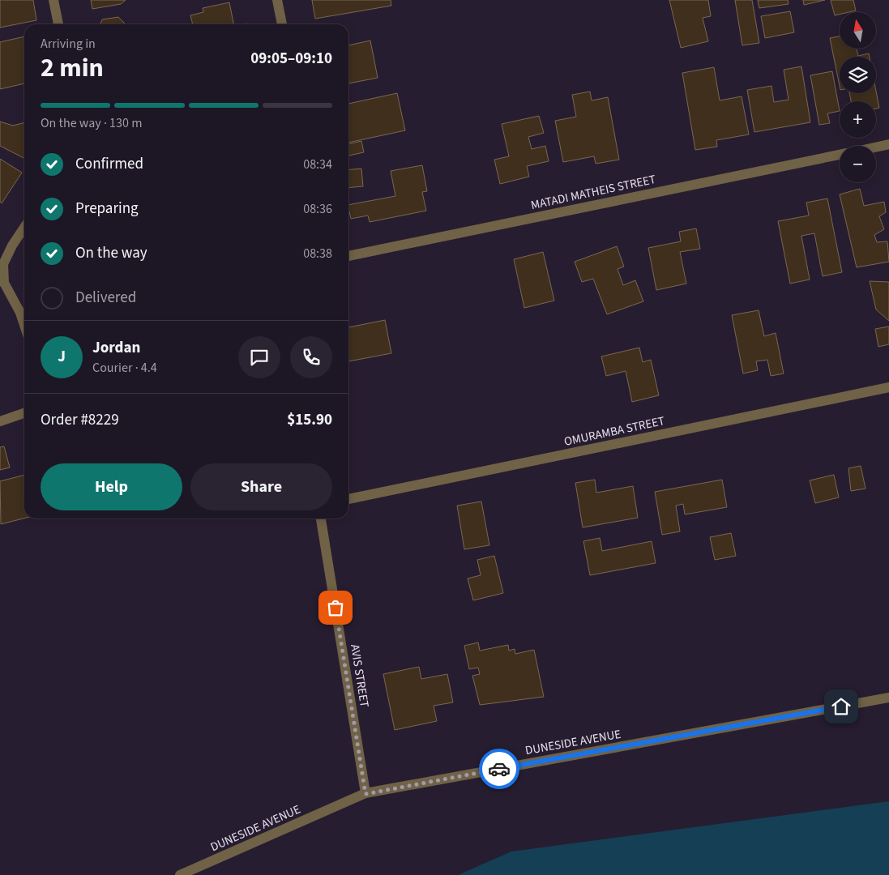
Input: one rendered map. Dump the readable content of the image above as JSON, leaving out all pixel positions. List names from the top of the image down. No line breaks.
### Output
{"streets":{"street":["MATADI MATHEIS STREET","OMURAMBA STREET","AVIS STREET","DUNESIDE AVENUE"]},"crossings":[["AVIS STREET","DUNESIDE AVENUE"]],"north":"top","page":{"map_buttons":["+","−"],"heading":["2 min","Arriving in","09:05–09:10"],"panel":["Jordan","Courier · 4.4","Order #8229","$15.90"],"bar":"On the way · 130 m","list":[["Confirmed","08:34"],["Preparing","08:36"],["On the way","08:38"],"Delivered"],"round":"J","buttons":["Help","Share"]}}
